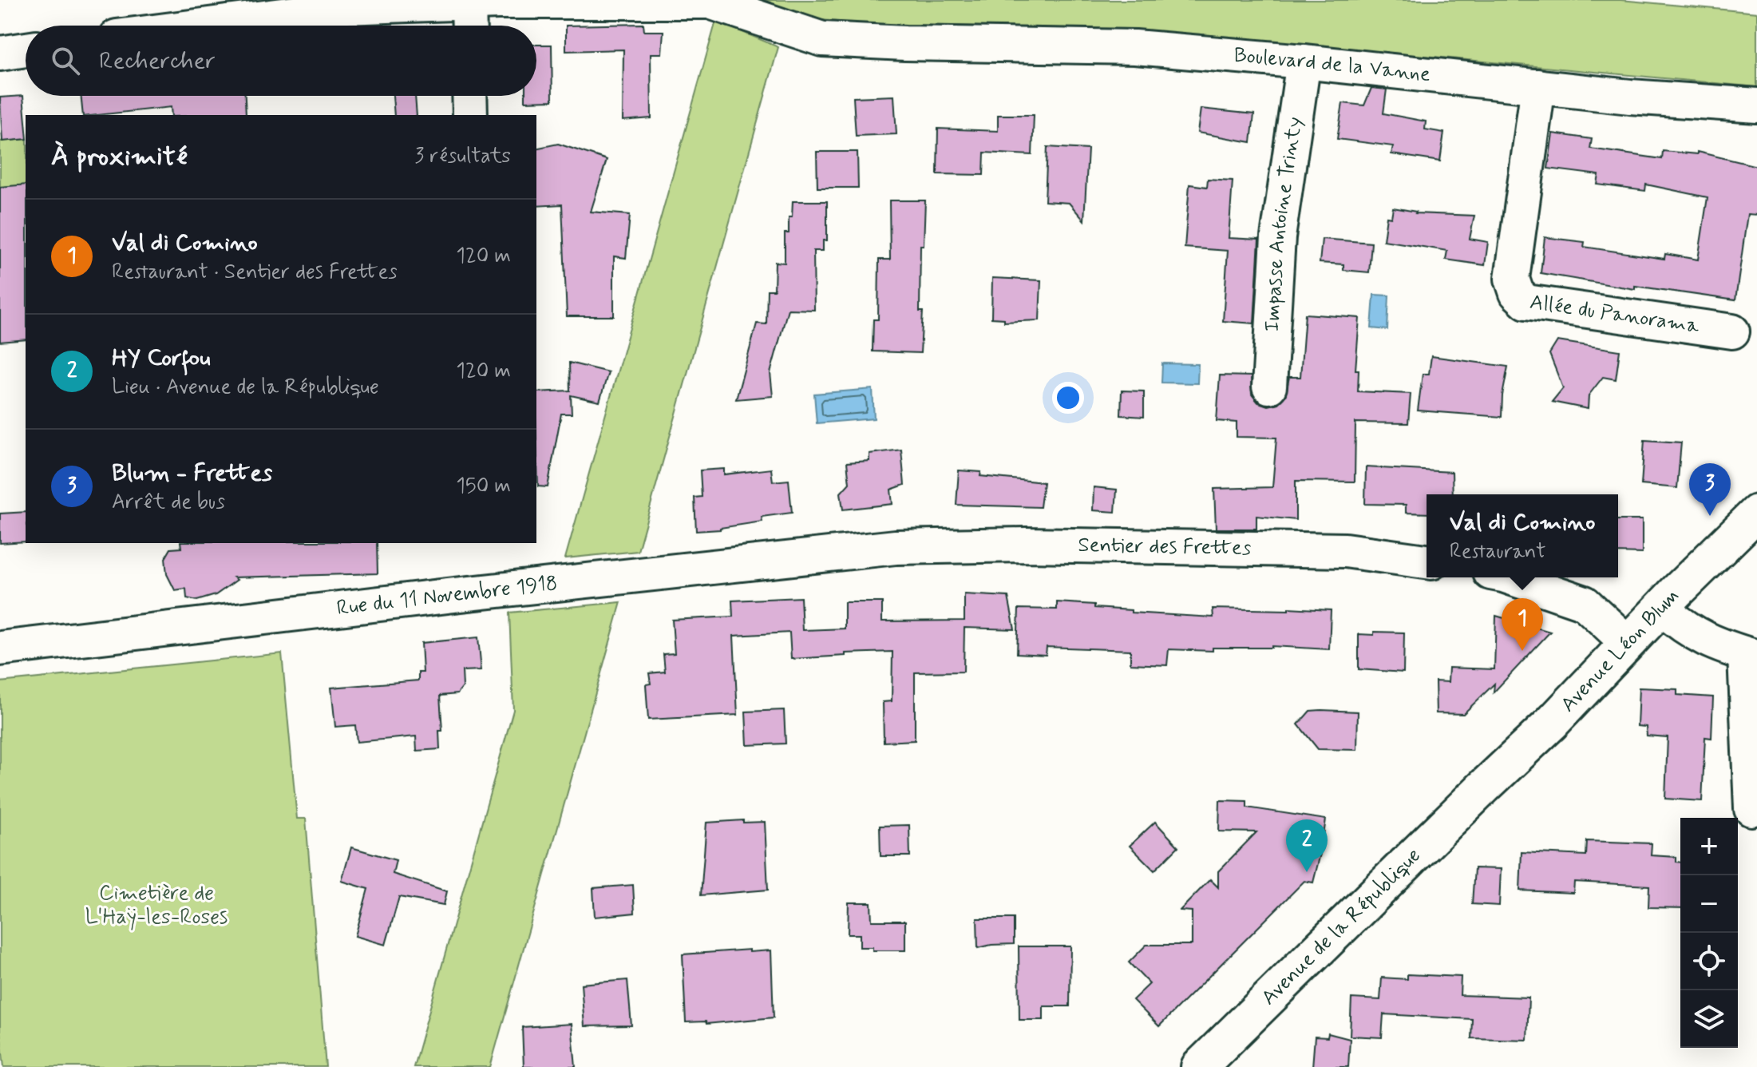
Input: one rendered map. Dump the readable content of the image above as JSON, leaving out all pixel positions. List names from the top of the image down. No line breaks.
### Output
{"streets":{"main road":["Avenue Léon Blum","Avenue de la République"],"street":["Boulevard de la Vanne","Impasse Antoine Trinty","Allée du Panorama","Sentier des Frettes","Rue du 11 Novembre 1918"]},"crossings":[["Boulevard de la Vanne","Impasse Antoine Trinty"],["Boulevard de la Vanne","Allée du Panorama"],["Sentier des Frettes","Rue du 11 Novembre 1918"],["Avenue Léon Blum","Avenue de la République"]],"parks":["Cimetière de L'Haÿ-les-Roses"],"page":{"search":"Rechercher","heading":["À proximité","3 résultats"],"list":[{"mark":"1","name":"Val di Comino","note":"Restaurant · Sentier des Frettes","value":"120 m"},{"mark":"2","name":"HY Corfou","note":"Lieu · Avenue de la République","value":"120 m"},{"mark":"3","name":"Blum - Frettes","note":"Arrêt de bus","value":"150 m"}],"pins":["3","1","2"],"popup":["Val di Comino","Restaurant"],"map_buttons":["+","−"]}}
